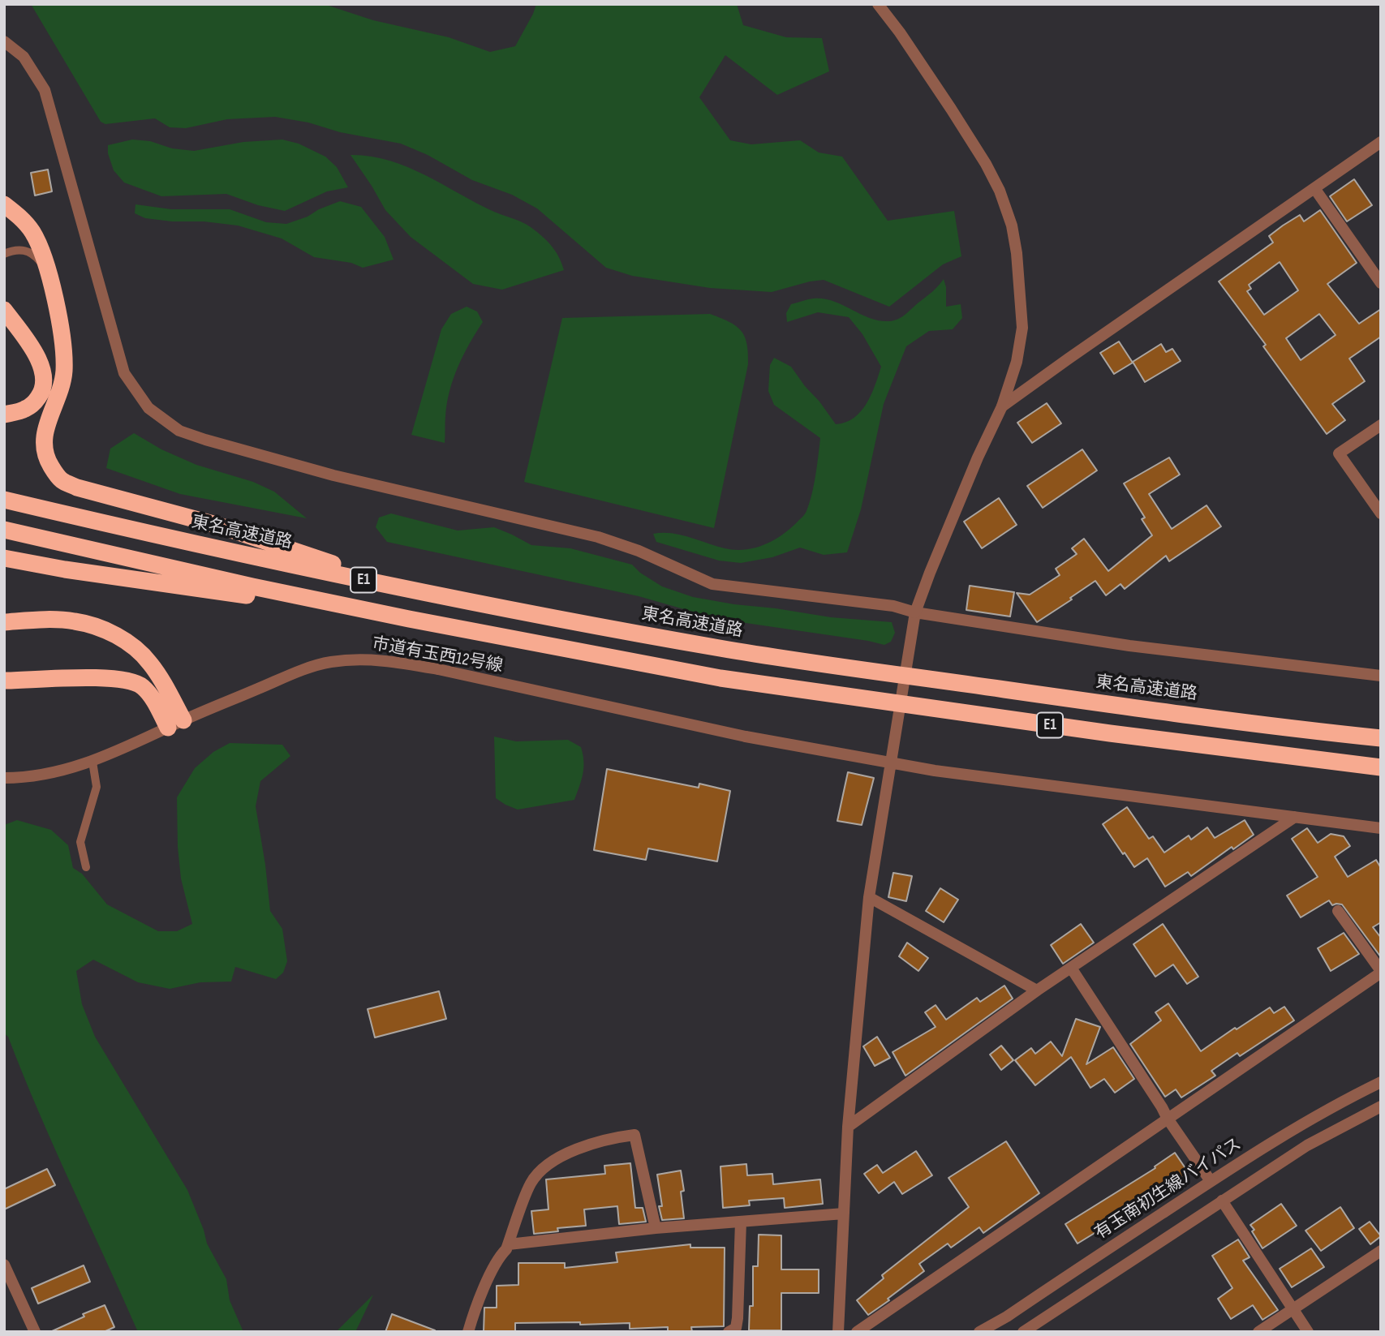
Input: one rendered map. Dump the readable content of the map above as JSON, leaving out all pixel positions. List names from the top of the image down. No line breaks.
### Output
{"streets":{"highway":["東名高速道路","E1"],"street":["市道有玉西12号線","有玉南初生線バイパス"]}}
